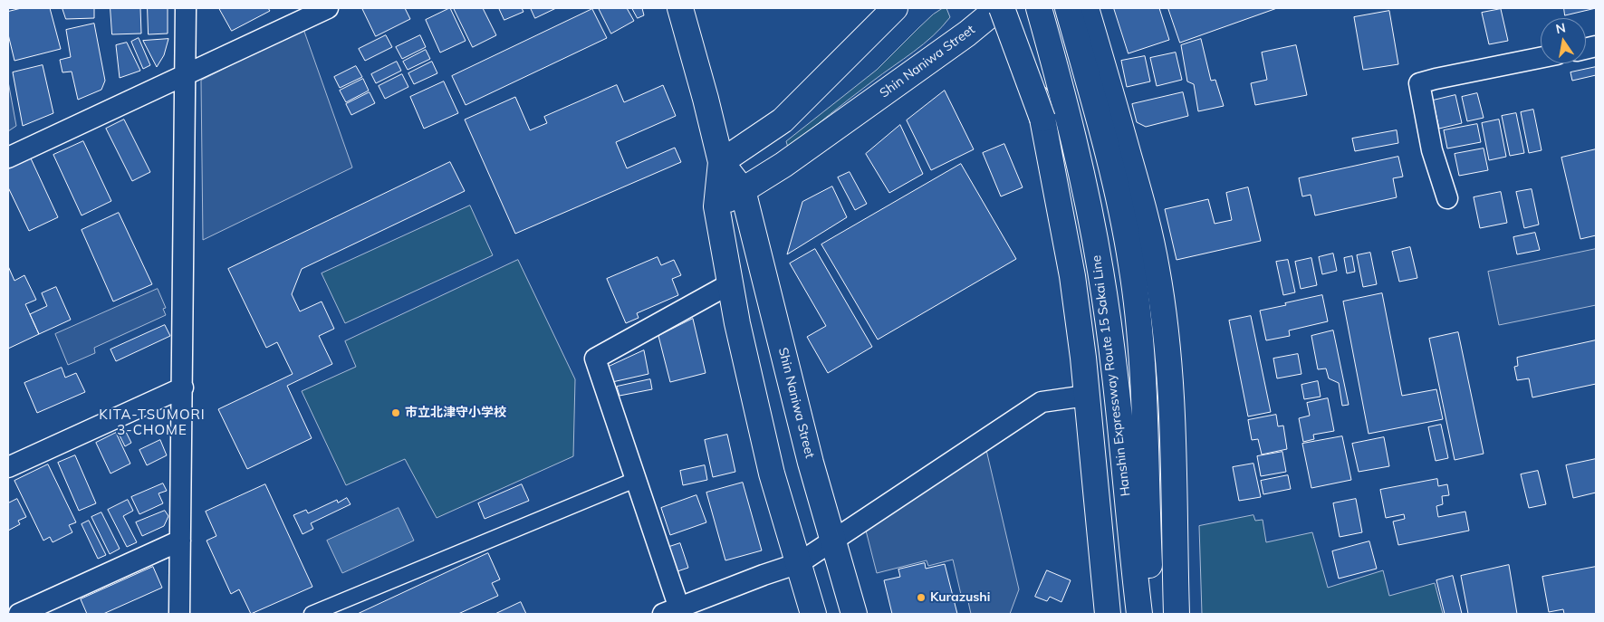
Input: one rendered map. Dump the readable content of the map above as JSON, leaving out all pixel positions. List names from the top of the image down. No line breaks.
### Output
{"streets":{"main road":["Shin Naniwa Street","Hanshin Expressway Route 15 Sakai Line"]},"districts":["KITA-TSUMORI 3-CHOME"],"places":["市立北津守小学校","Kurazushi"],"north":"top"}
